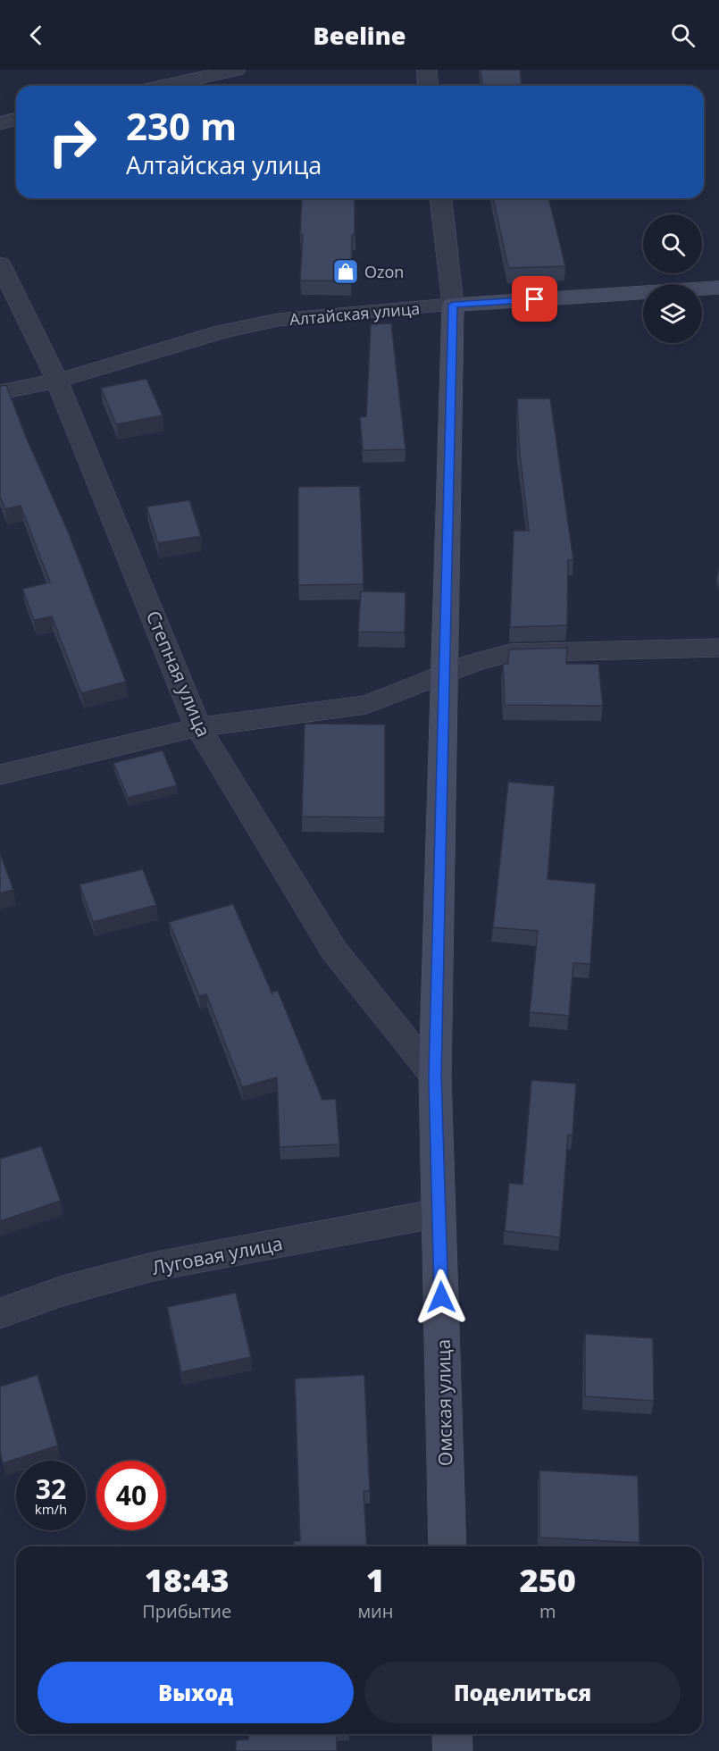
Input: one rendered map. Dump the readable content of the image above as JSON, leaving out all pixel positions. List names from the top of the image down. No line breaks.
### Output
{"streets":{"street":["Алтайская улица","Степная улица","Луговая улица","Омская улица"]},"crossings":[["Алтайская улица","Степная улица"],["Алтайская улица","Омская улица"],["Степная улица","Омская улица"],["Луговая улица","Омская улица"]],"places":{"shop":["Ozon"]},"page":{"header":"Beeline","turn":["230 m","Алтайская улица"],"speed":"32 km/h","limit":"40","eta":["18:43","Прибытие","1","мин","250","m"],"buttons":["Выход","Поделиться"]}}
